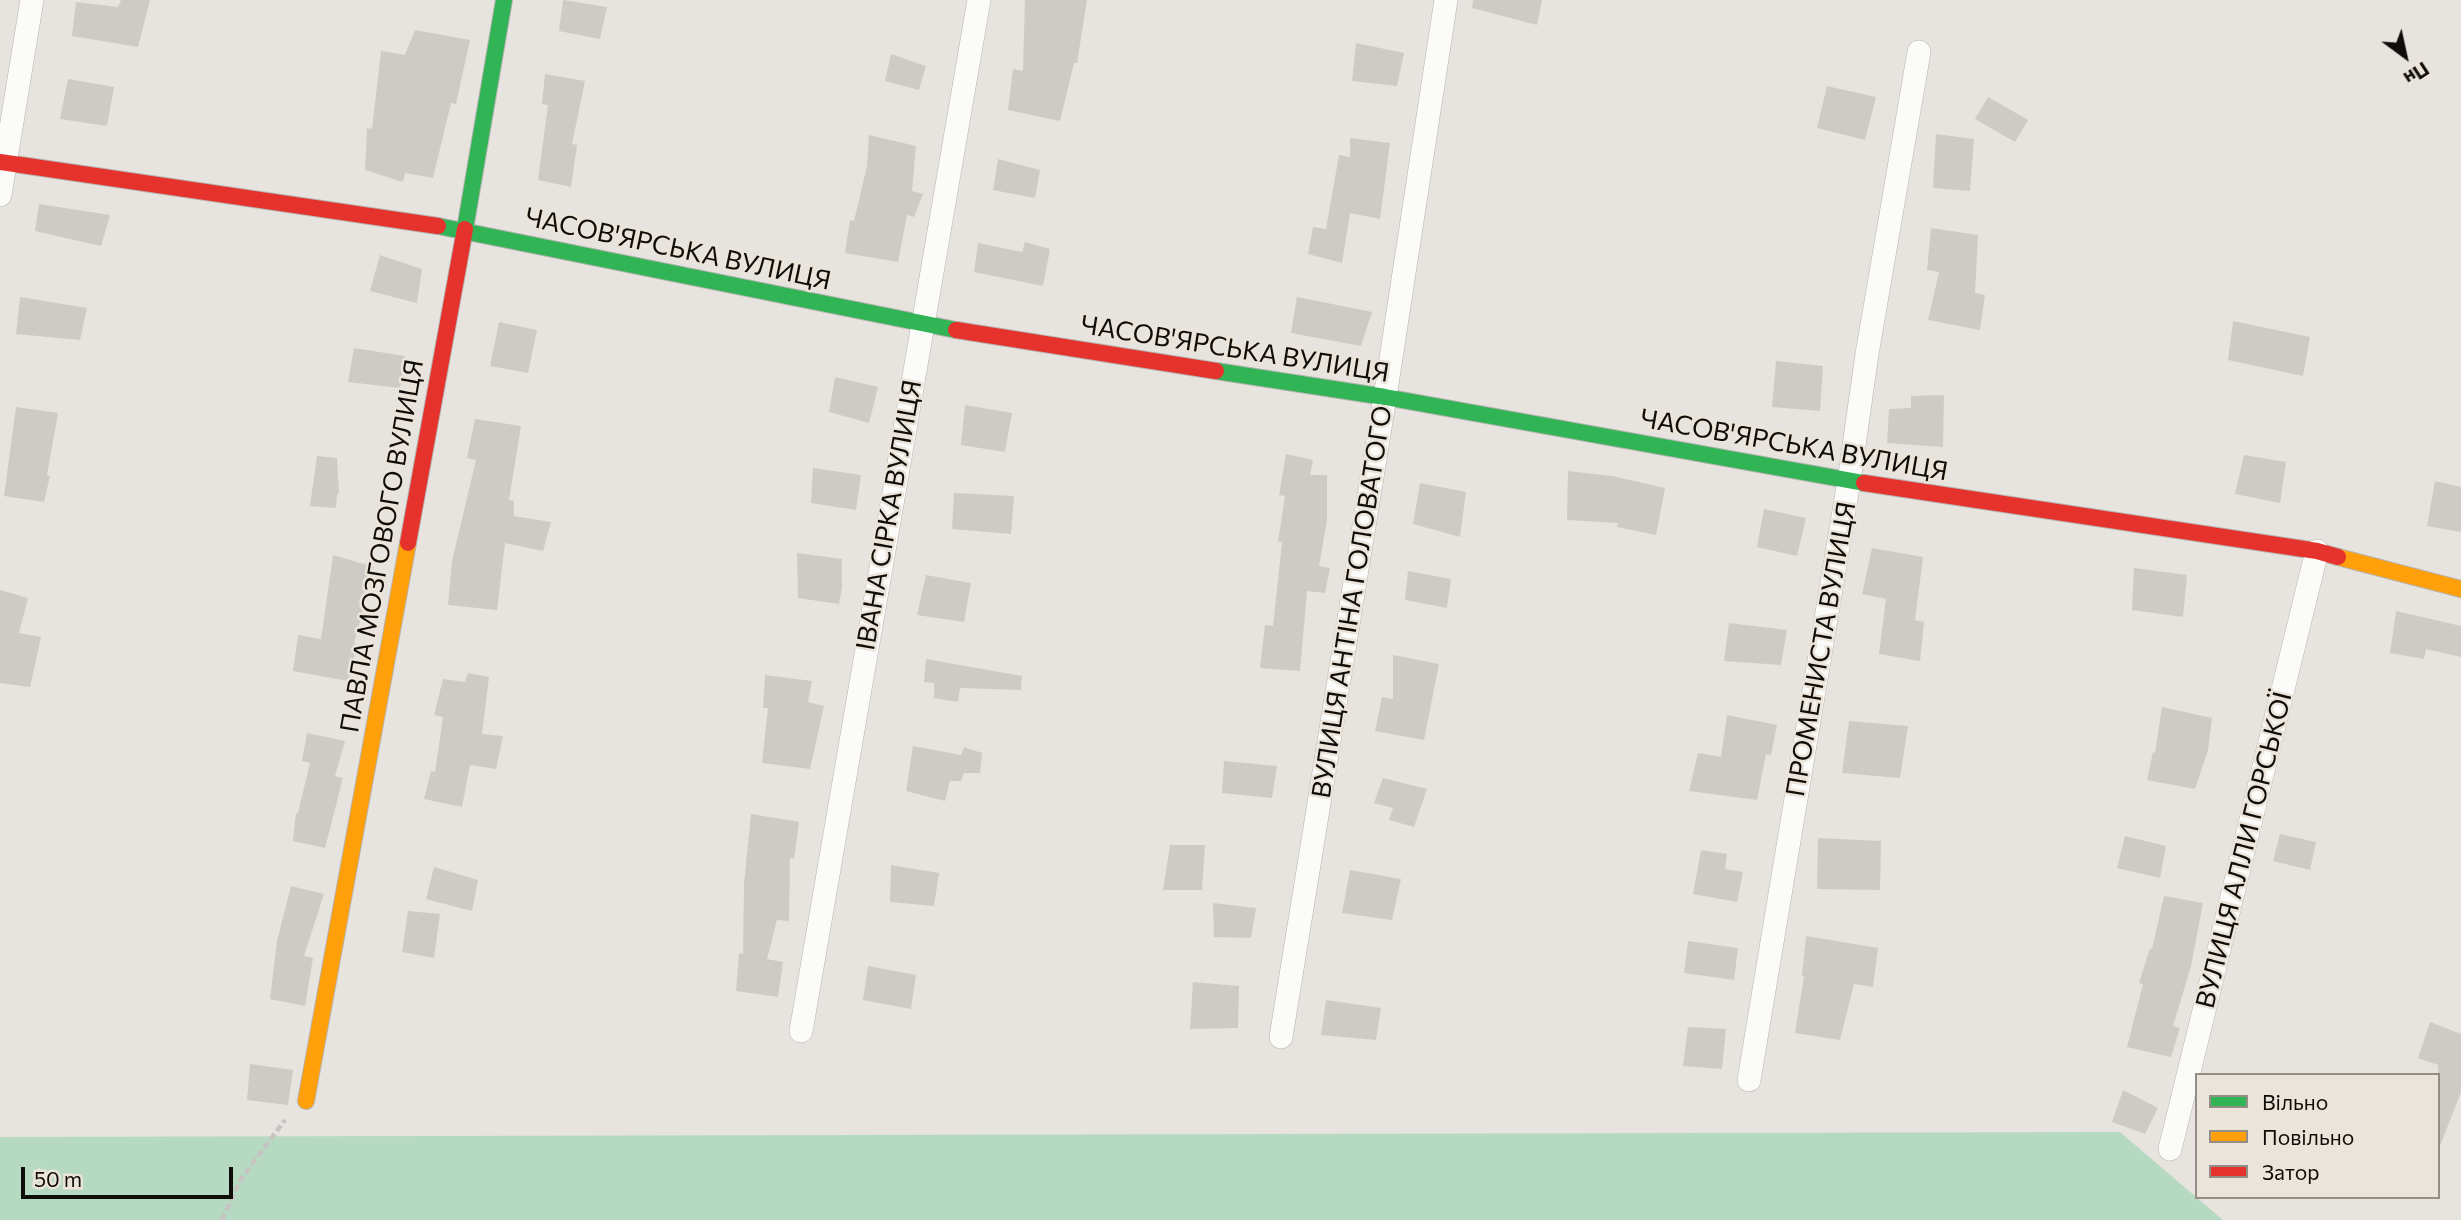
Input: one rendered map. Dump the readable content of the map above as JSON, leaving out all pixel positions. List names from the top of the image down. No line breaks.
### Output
{"streets":{"street":["ЧАСОВ'ЯРСЬКА ВУЛИЦЯ","ІВАНА СІРКА ВУЛИЦЯ","ПАВЛА МОЗГОВОГО ВУЛИЦЯ","ВУЛИЦЯ АНТІНА ГОЛОВАТОГО","ПРОМЕНИСТА ВУЛИЦЯ","ВУЛИЦЯ АЛЛИ ГОРСЬКОЇ"]},"crossings":[["ЧАСОВ'ЯРСЬКА ВУЛИЦЯ","ІВАНА СІРКА ВУЛИЦЯ"],["ЧАСОВ'ЯРСЬКА ВУЛИЦЯ","ПАВЛА МОЗГОВОГО ВУЛИЦЯ"],["ЧАСОВ'ЯРСЬКА ВУЛИЦЯ","ВУЛИЦЯ АНТІНА ГОЛОВАТОГО"],["ЧАСОВ'ЯРСЬКА ВУЛИЦЯ","ПРОМЕНИСТА ВУЛИЦЯ"],["ЧАСОВ'ЯРСЬКА ВУЛИЦЯ","ВУЛИЦЯ АЛЛИ ГОРСЬКОЇ"]],"legend":["Вільно","Повільно","Затор"],"scale_bar":"50 m","north":"bottom right"}
